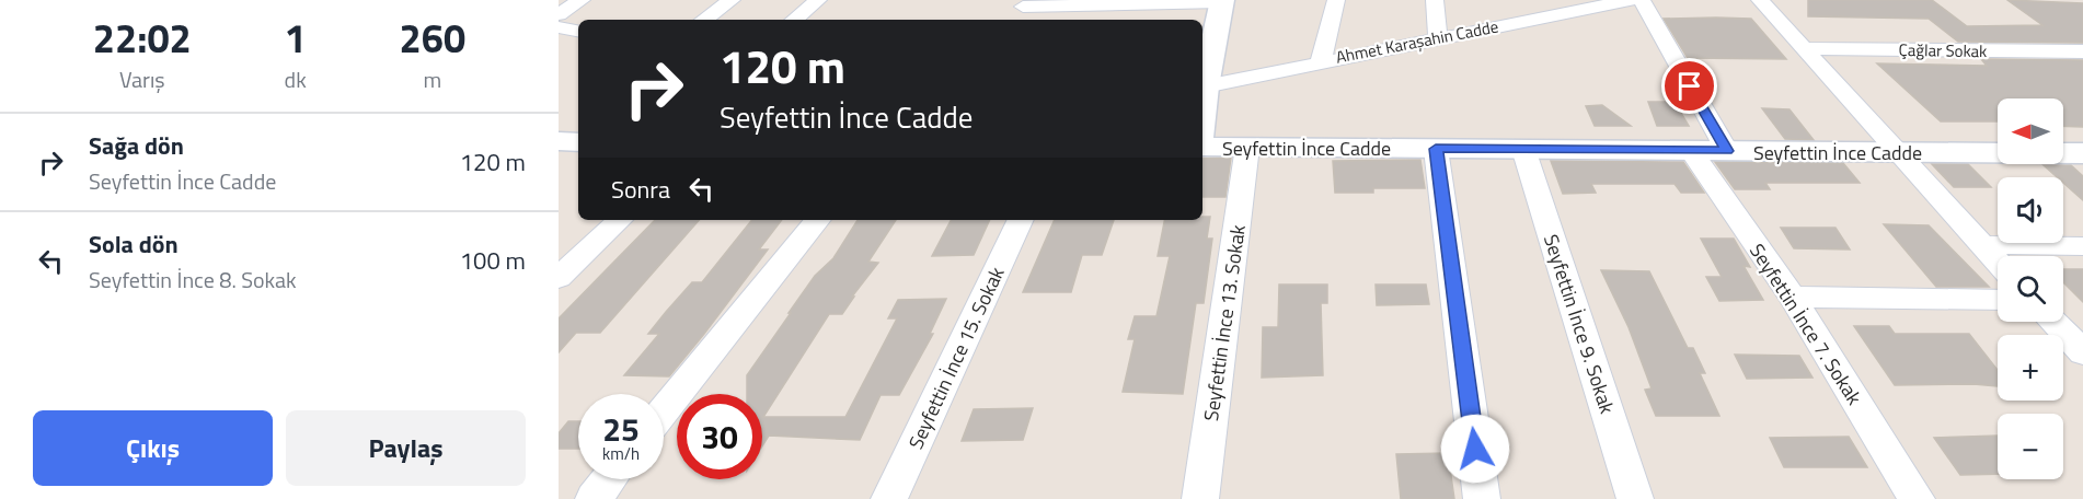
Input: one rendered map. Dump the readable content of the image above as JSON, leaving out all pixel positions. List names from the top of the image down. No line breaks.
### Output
{"streets":{"main road":["Seyfettin İnce Cadde"],"street":["Ahmet Karaşahin Cadde","Çağlar Sokak","Seyfettin İnce 13. Sokak","Seyfettin İnce 9. Sokak","Seyfettin İnce 7. Sokak","Seyfettin İnce 15. Sokak"]},"crossings":[["Seyfettin İnce Cadde","Seyfettin İnce 13. Sokak"],["Seyfettin İnce Cadde","Seyfettin İnce 9. Sokak"],["Seyfettin İnce Cadde","Seyfettin İnce 7. Sokak"]],"north":"left","page":{"eta":["22:02","Varış","1","dk","260","m"],"turn":["120 m","Seyfettin İnce Cadde"],"map_buttons":["+","−"],"list":[{"name":"Sağa dön","note":"Seyfettin İnce Cadde","value":"120 m"},{"name":"Sola dön","note":"Seyfettin İnce 8. Sokak","value":"100 m"}],"then":"Sonra","speed":"25 km/h","limit":"30","buttons":["Çıkış","Paylaş"]}}
